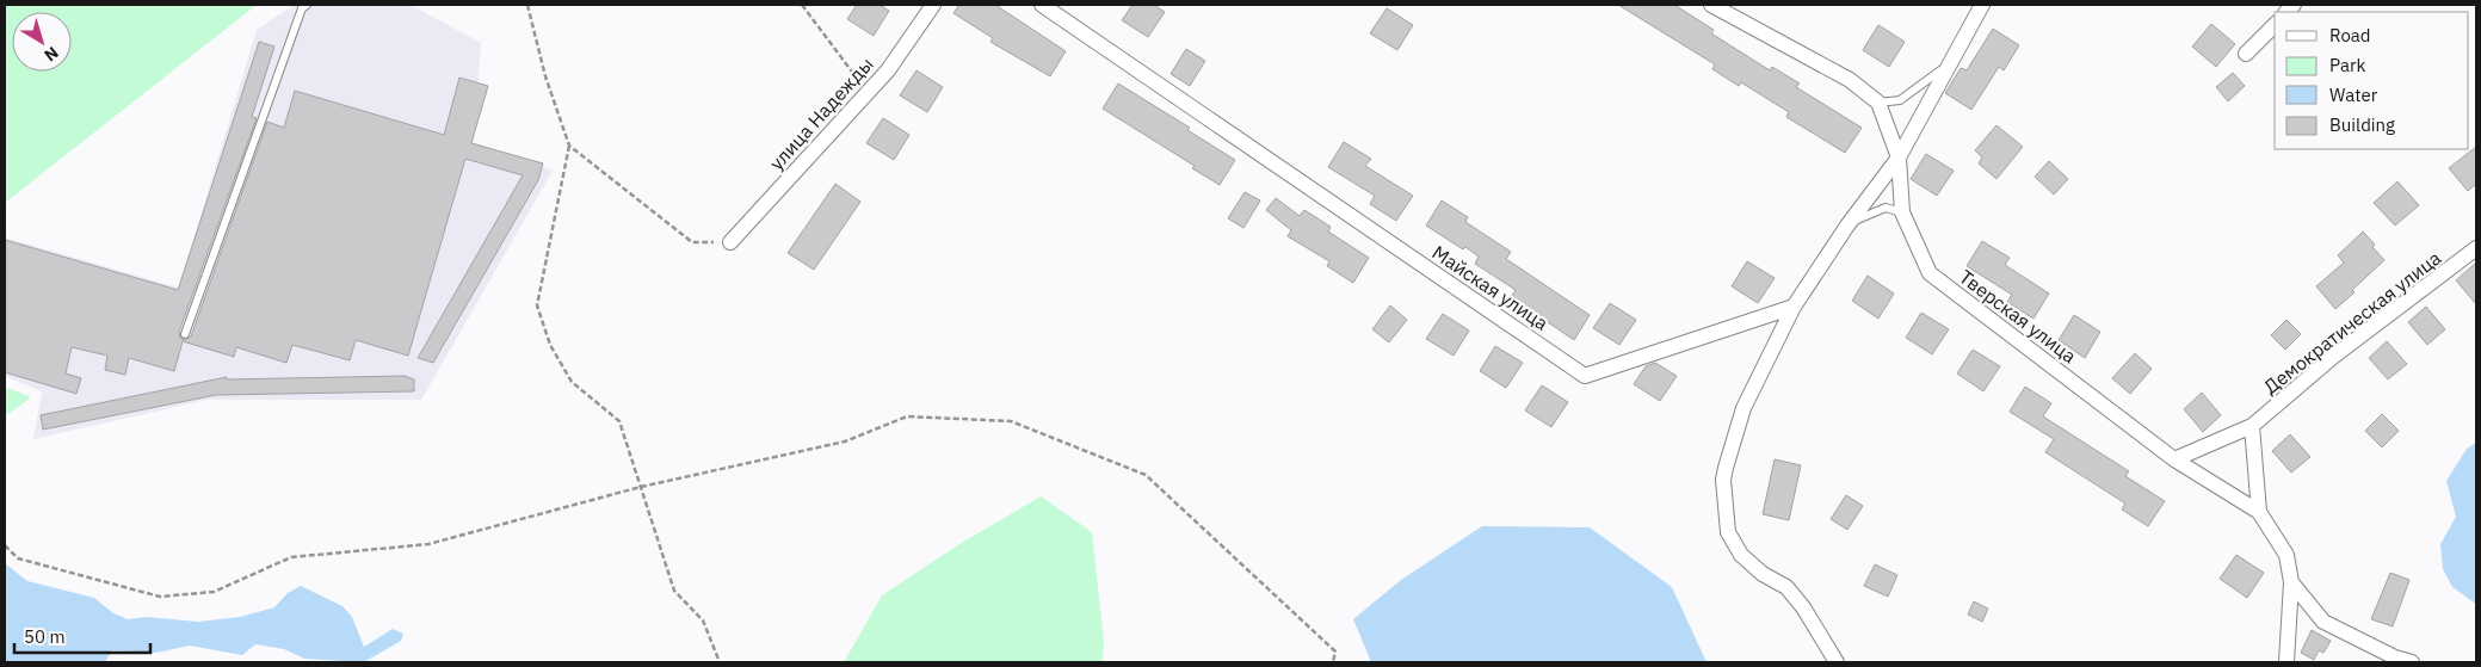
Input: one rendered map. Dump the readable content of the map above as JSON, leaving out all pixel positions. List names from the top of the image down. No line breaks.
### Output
{"streets":{"street":["улица Надежды","Майская улица","Тверская улица","Демократическая улица"]},"crossings":[["Тверская улица","Демократическая улица"]],"legend":["Road","Park","Water","Building"],"scale_bar":"50 m","north":"bottom right"}
